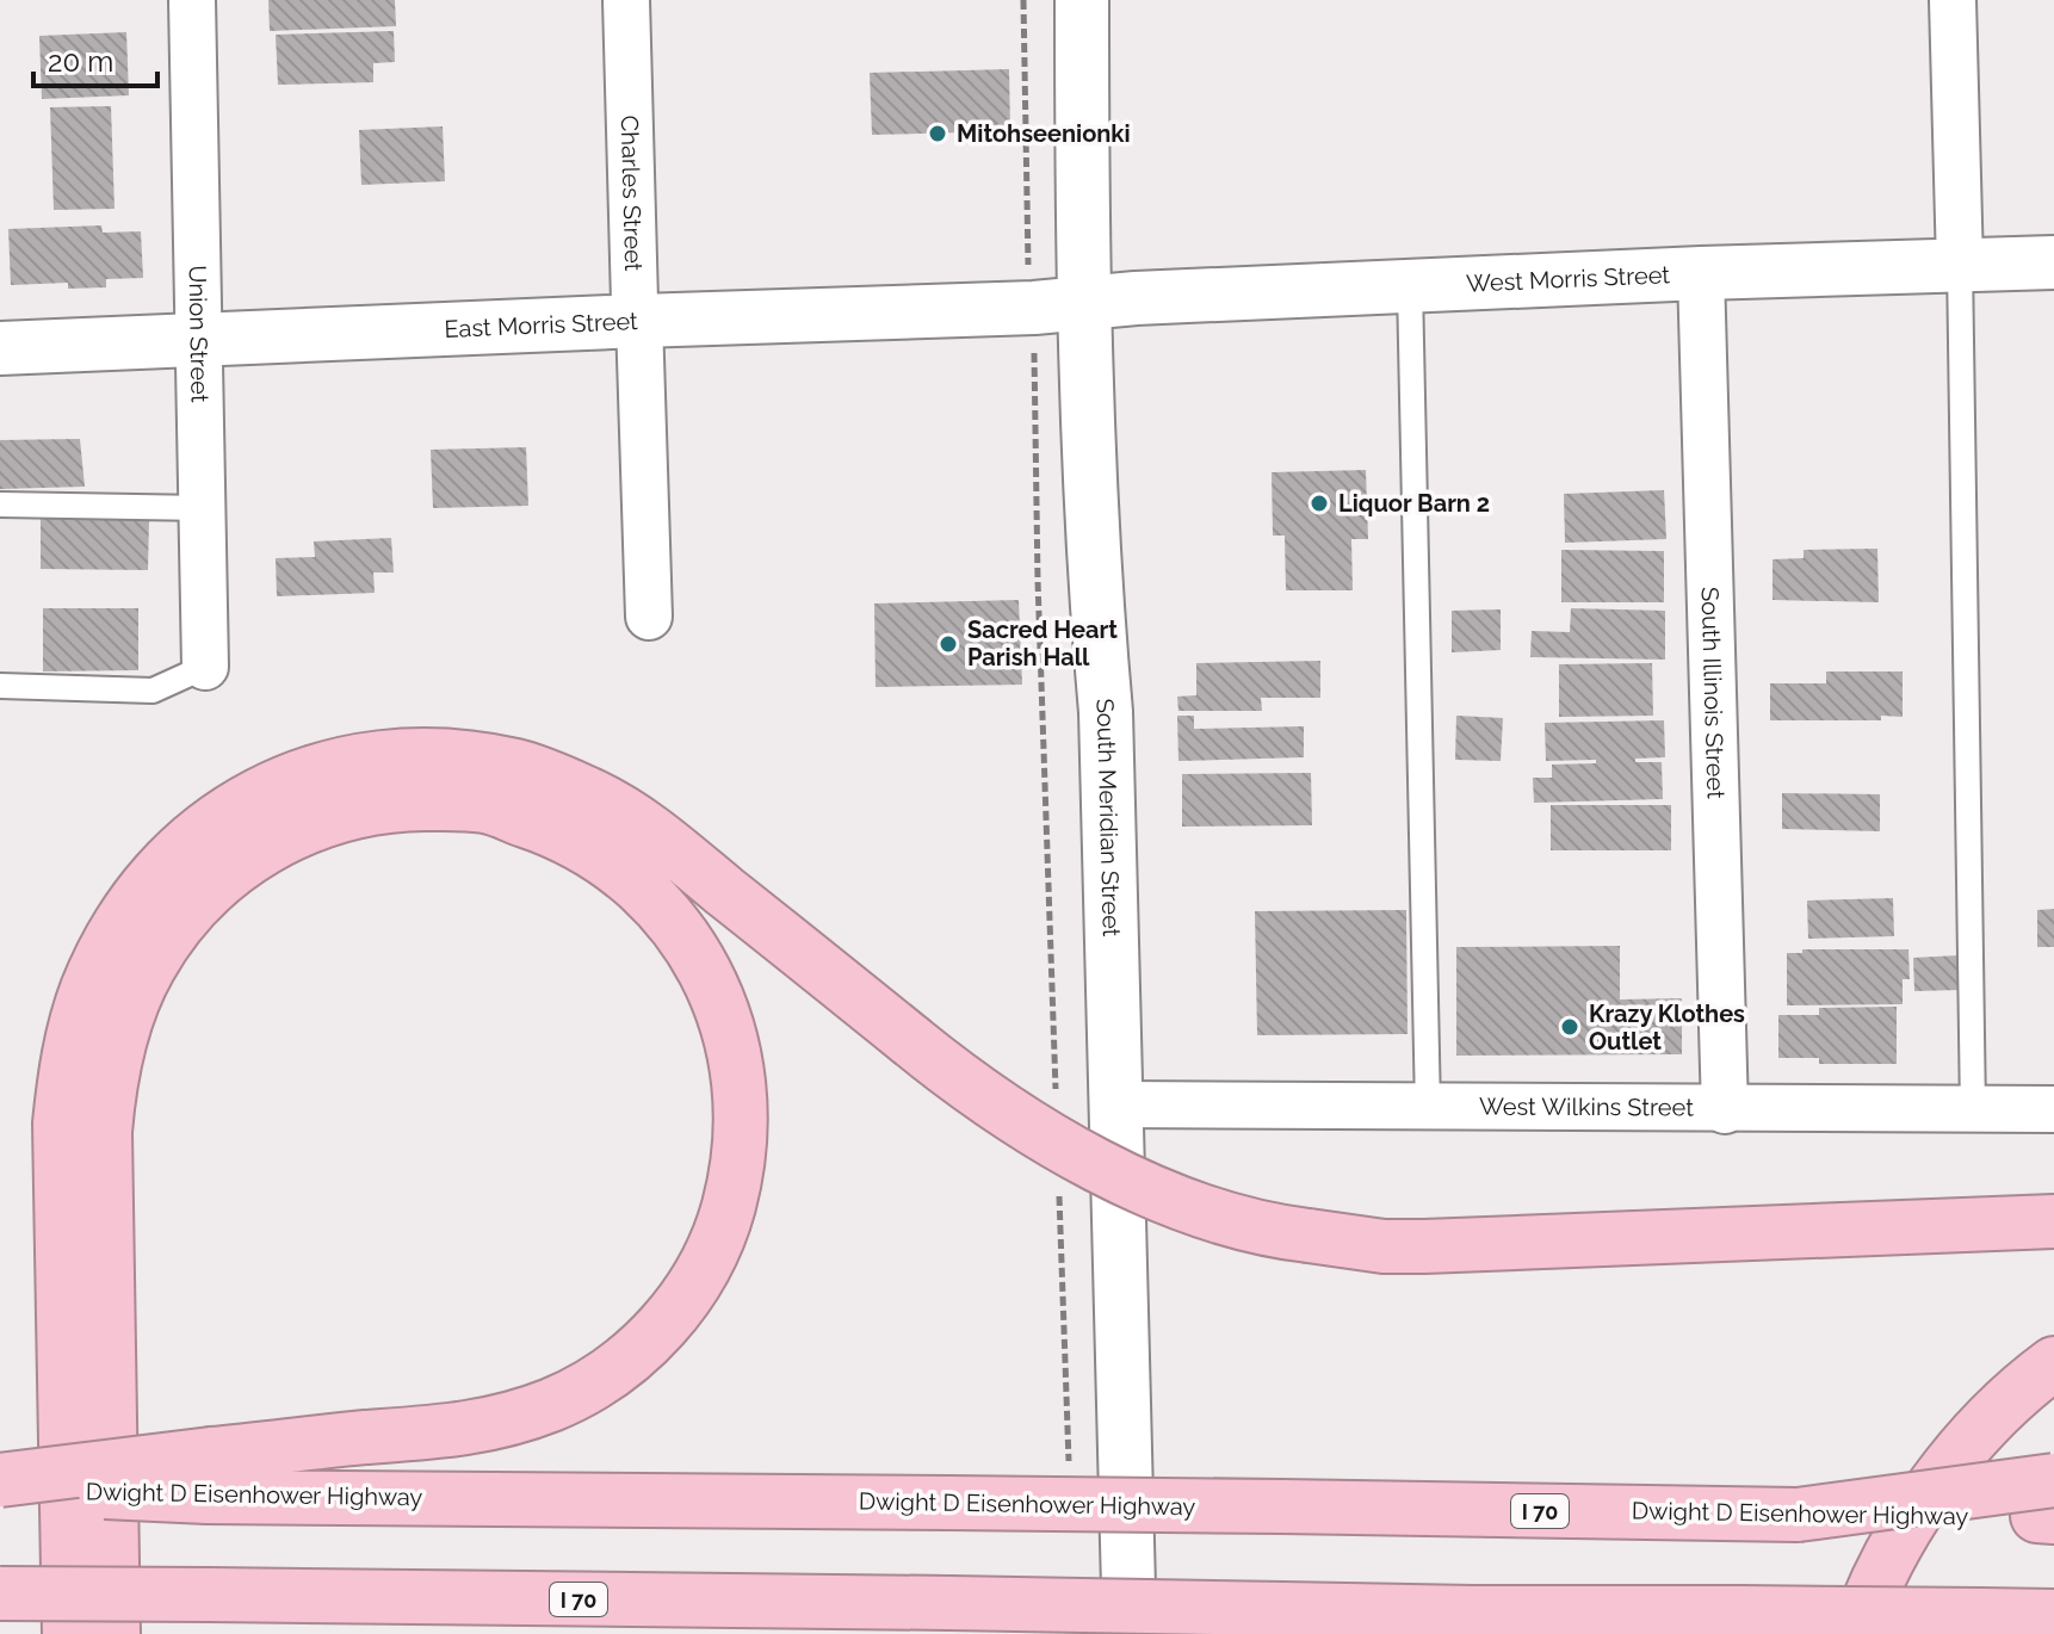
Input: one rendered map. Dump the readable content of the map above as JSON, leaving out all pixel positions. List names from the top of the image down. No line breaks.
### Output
{"streets":{"highway":["Dwight D Eisenhower Highway","I 70"],"main road":["West Morris Street","East Morris Street","South Meridian Street"],"street":["Charles Street","Union Street","South Illinois Street","West Wilkins Street"]},"crossings":[["Charles Street","East Morris Street"],["West Morris Street","East Morris Street"],["West Morris Street","South Illinois Street"],["West Morris Street","South Meridian Street"],["East Morris Street","Union Street"],["East Morris Street","South Meridian Street"],["South Illinois Street","West Wilkins Street"],["South Meridian Street","West Wilkins Street"]],"places":["Mitohseenionki","Liquor Barn 2","Sacred Heart Parish Hall","Krazy Klothes Outlet"],"scale_bar":"20 m"}
